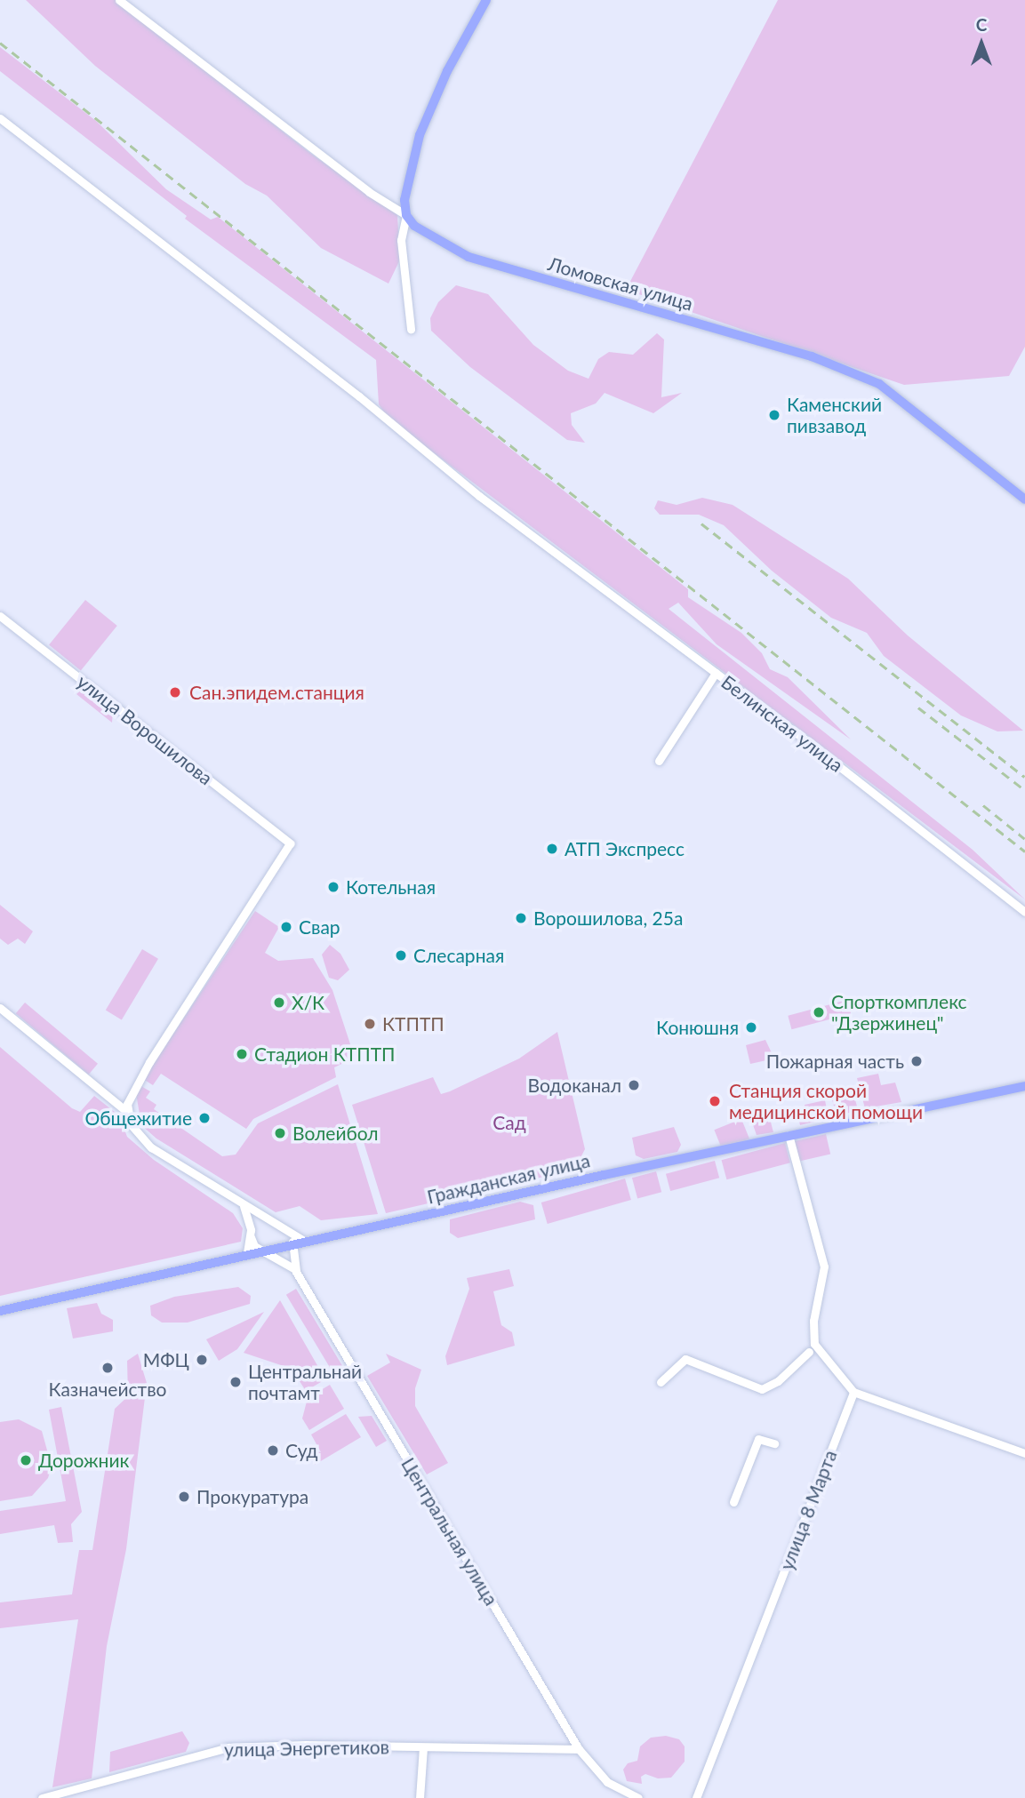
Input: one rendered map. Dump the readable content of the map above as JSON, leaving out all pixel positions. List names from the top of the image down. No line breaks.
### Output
{"streets":{"main road":["Ломовская улица","Гражданская улица"],"street":["Белинская улица","улица Ворошилова","улица 8 Марта","Центральная улица","улица Энергетиков"]},"crossings":[["Гражданская улица","Центральная улица"],["Центральная улица","улица Энергетиков"]],"parks":["Сад"],"places":["Каменский пивзавод","Сан.эпидем.станция","АТП Экспресс","Котельная","Ворошилова, 25а","Свар","Слесарная","Х/К","Спорткомплекс \"Дзержинец\"","КТПТП","Конюшня","Стадион КТПТП","Пожарная часть","Водоканал","Станция скорой медицинской помощи","Общежитие","Волейбол","МФЦ","Казначейство","Центральнай почтамт","Суд","Дорожник","Прокуратура"],"north":"top"}
